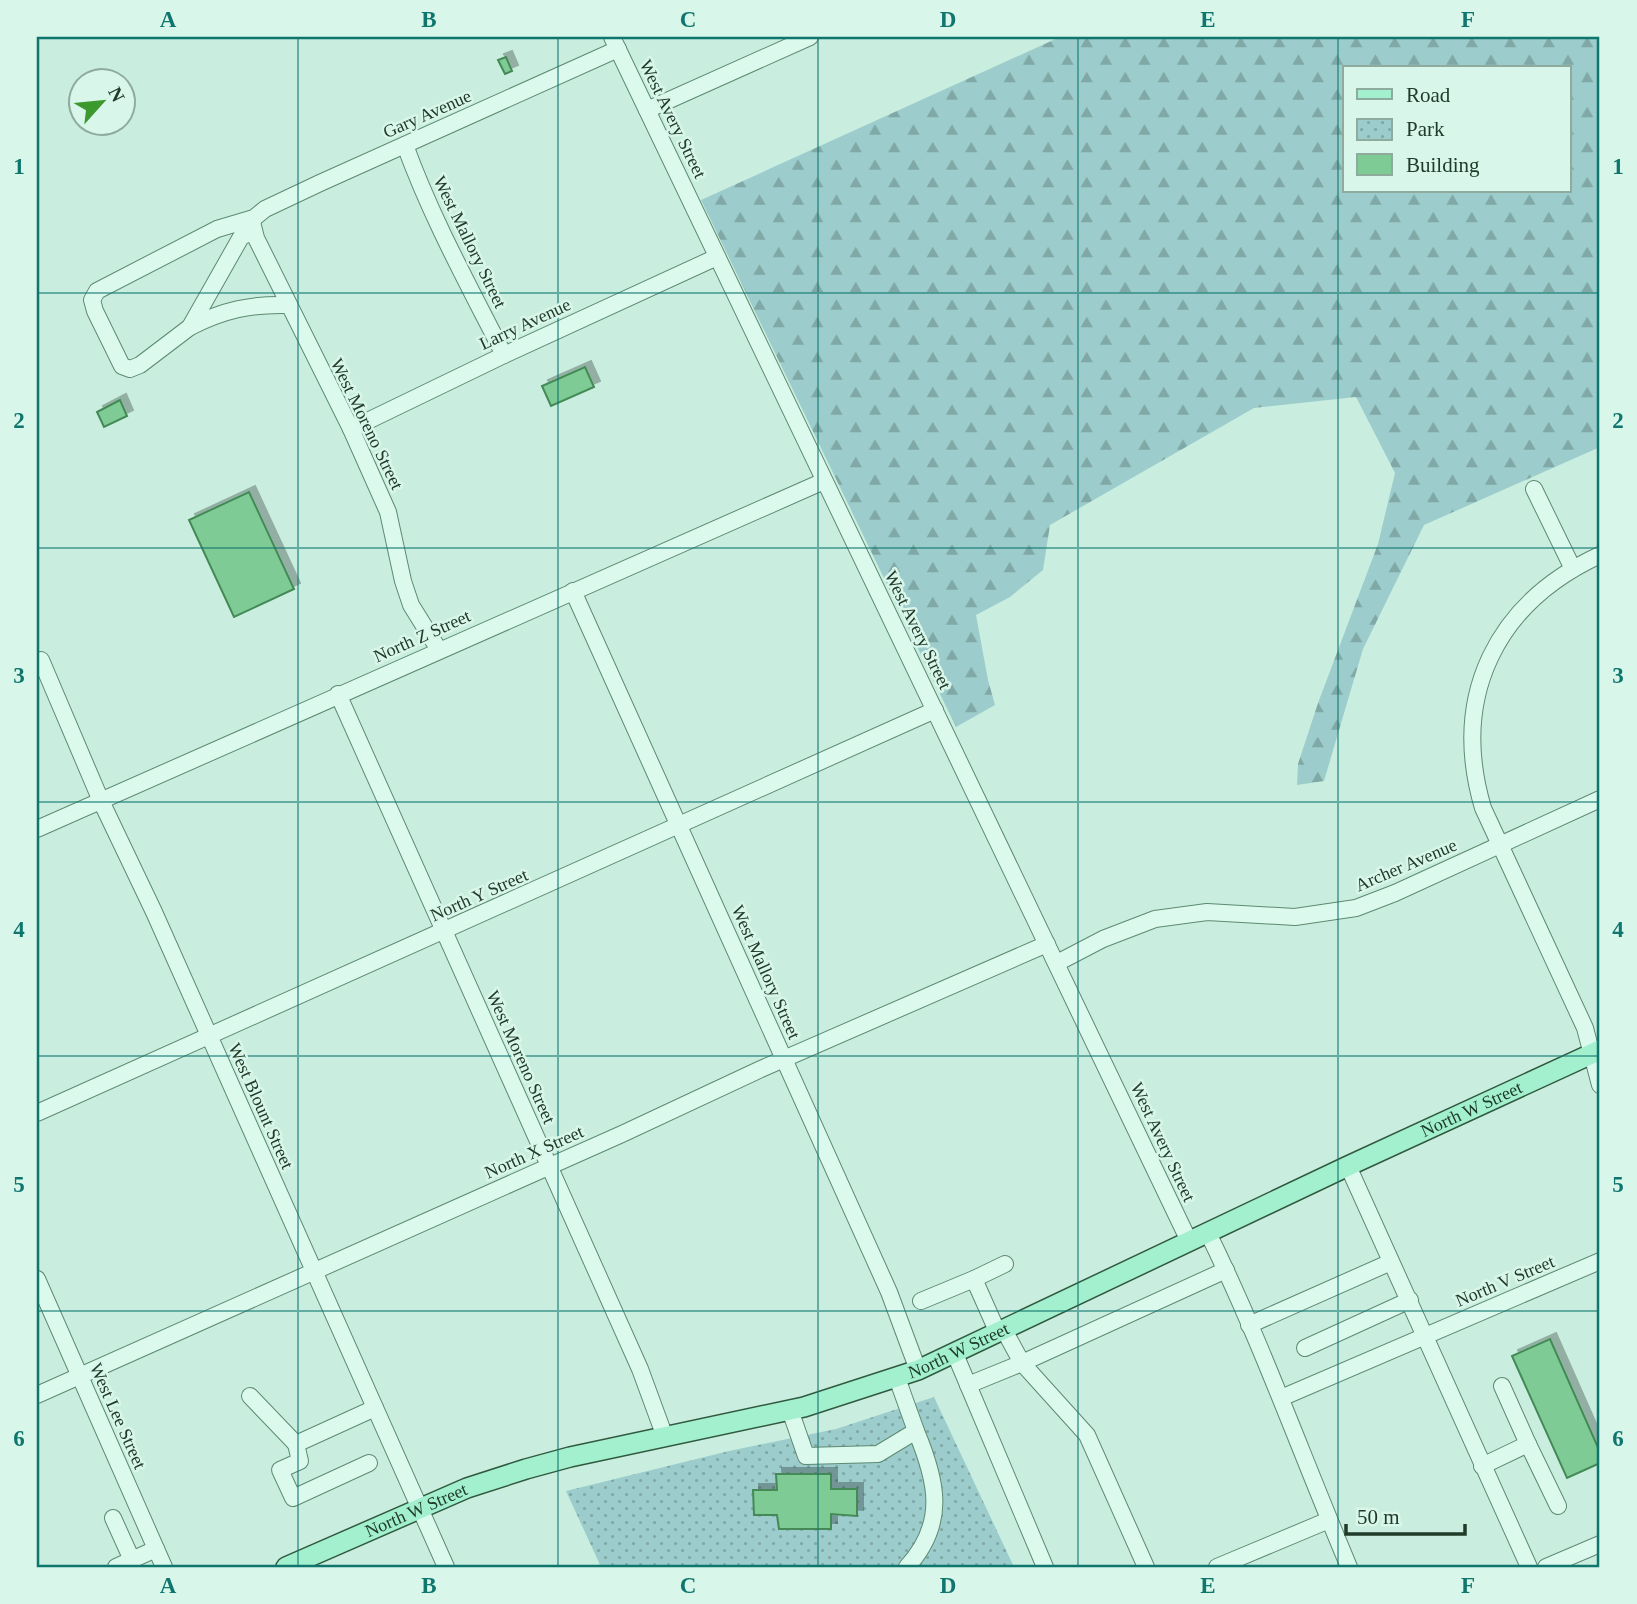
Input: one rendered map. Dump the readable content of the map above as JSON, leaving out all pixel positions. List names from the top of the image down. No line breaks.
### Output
{"streets":{"main road":["North W Street"],"street":["Gary Avenue","West Avery Street","West Mallory Street","Larry Avenue","West Moreno Street","North Z Street","Archer Avenue","North Y Street","West Blount Street","North X Street","North V Street","West Lee Street"]},"crossings":[["Gary Avenue","West Avery Street"],["Gary Avenue","West Mallory Street"],["Gary Avenue","West Moreno Street"],["West Avery Street","Larry Avenue"],["West Avery Street","North Z Street"],["West Avery Street","Archer Avenue"],["West Avery Street","North Y Street"],["West Avery Street","North W Street"],["West Avery Street","North X Street"],["West Mallory Street","Larry Avenue"],["West Mallory Street","North Z Street"],["West Mallory Street","North Y Street"],["West Mallory Street","North W Street"],["West Mallory Street","North X Street"],["Larry Avenue","West Moreno Street"],["West Moreno Street","North Z Street"],["West Moreno Street","North Y Street"],["West Moreno Street","North W Street"],["West Moreno Street","North X Street"],["North Z Street","West Blount Street"],["North Y Street","West Blount Street"],["West Blount Street","North W Street"],["West Blount Street","North X Street"],["North X Street","West Lee Street"]],"legend":["Road","Park","Building"],"scale_bar":"50 m","north":"top right","grid":{"columns":["A","B","C","D","E","F"],"rows":["1","2","3","4","5","6"]}}
